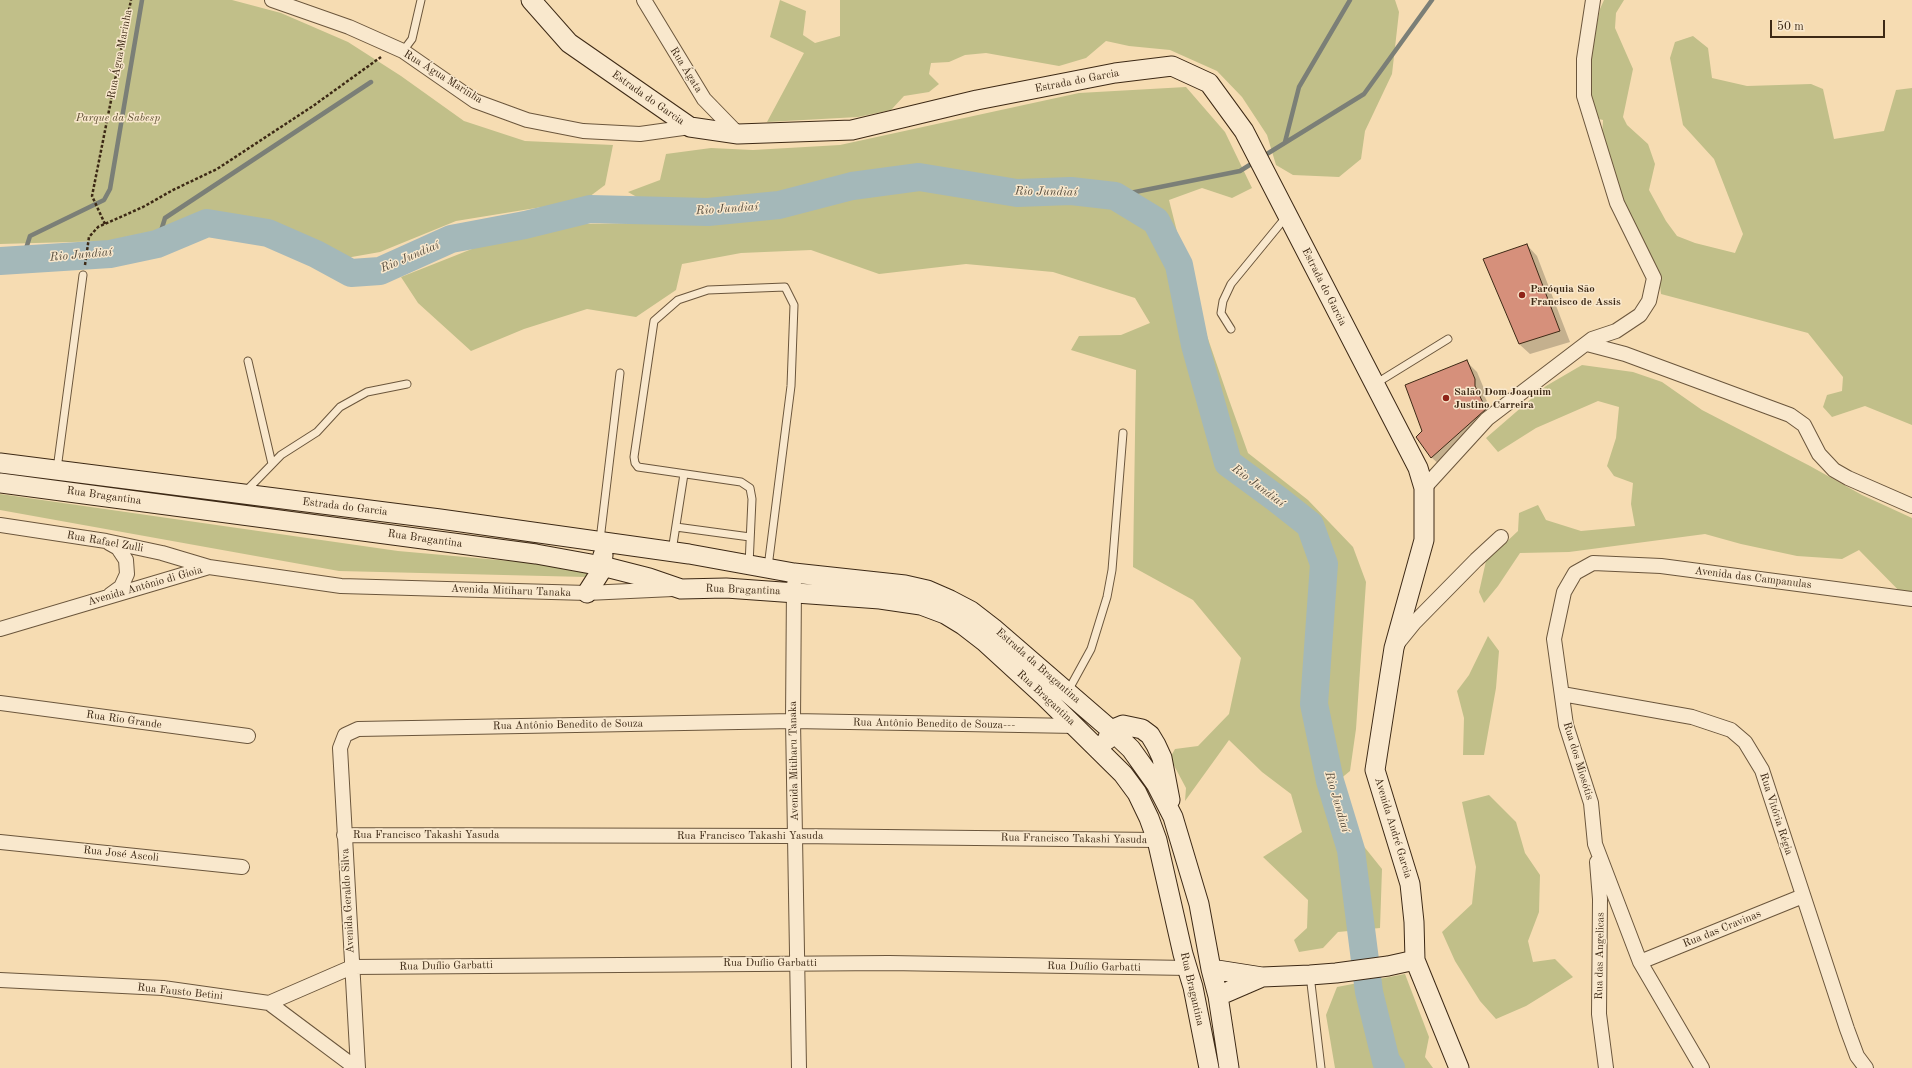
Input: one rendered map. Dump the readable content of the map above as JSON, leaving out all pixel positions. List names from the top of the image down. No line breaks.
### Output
{"streets":{"main road":["Estrada do Garcia","Rua Bragantina","Estrada da Bragantina","Avenida André Garcia"],"street":["Rua Água Marinha","Rua Ágata","Rua Rafael Zulli","Avenida das Campanulas","Avenida Antônio di Gioia","Avenida Mitiharu Tanaka","Rua Rio Grande","Rua Antônio Benedito de Souza---","Rua Antônio Benedito de Souza","Rua dos Miosótis","Rua Vitória Régia","Rua Francisco Takashi Yasuda","Rua José Ascoli","Avenida Geraldo Silva","Rua das Cravinas","Rua das Angelicas","Rua Duílio Garbatti","Rua Fausto Betini"]},"crossings":[["Rua Água Marinha","Estrada do Garcia"],["Rua Ágata","Estrada do Garcia"],["Estrada do Garcia","Estrada da Bragantina"],["Estrada do Garcia","Avenida André Garcia"],["Rua Bragantina","Avenida Mitiharu Tanaka"],["Rua Bragantina","Estrada da Bragantina"],["Rua Bragantina","Rua Antônio Benedito de Souza---"],["Rua Bragantina","Rua Francisco Takashi Yasuda"],["Rua Bragantina","Rua Duílio Garbatti"],["Rua Rafael Zulli","Avenida Antônio di Gioia"],["Avenida das Campanulas","Rua dos Miosótis"],["Avenida Antônio di Gioia","Avenida Mitiharu Tanaka"],["Avenida Mitiharu Tanaka","Estrada da Bragantina"],["Avenida Mitiharu Tanaka","Rua Antônio Benedito de Souza---"],["Avenida Mitiharu Tanaka","Rua Antônio Benedito de Souza"],["Avenida Mitiharu Tanaka","Rua Francisco Takashi Yasuda"],["Avenida Mitiharu Tanaka","Rua Duílio Garbatti"],["Rua Antônio Benedito de Souza---","Rua Antônio Benedito de Souza"],["Rua Antônio Benedito de Souza","Avenida Geraldo Silva"],["Rua dos Miosótis","Rua Vitória Régia"],["Rua dos Miosótis","Rua das Cravinas"],["Rua dos Miosótis","Rua das Angelicas"],["Rua Vitória Régia","Rua das Cravinas"],["Rua Francisco Takashi Yasuda","Avenida Geraldo Silva"],["Avenida Geraldo Silva","Rua Duílio Garbatti"]],"water":["Rio Jundiaí"],"parks":["Parque da Sabesp"],"places":["Paróquia São Francisco de Assis","Salão Dom Joaquim Justino Carreira"],"scale_bar":"50 m"}
